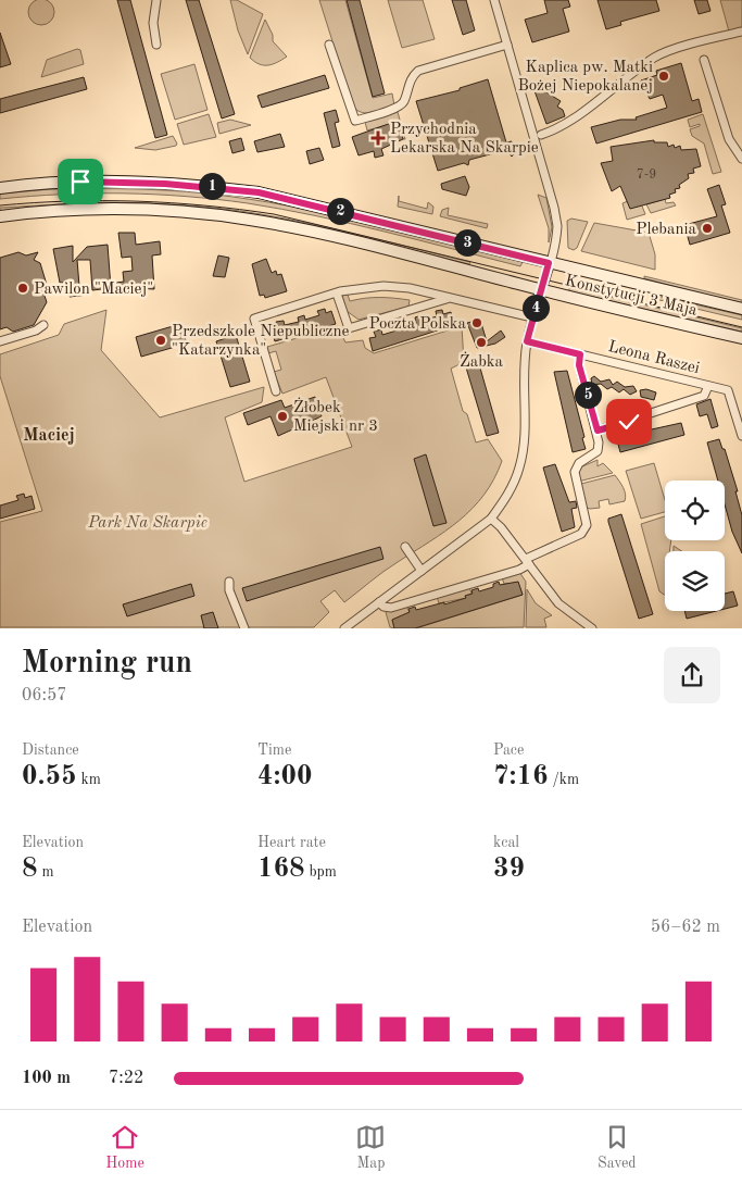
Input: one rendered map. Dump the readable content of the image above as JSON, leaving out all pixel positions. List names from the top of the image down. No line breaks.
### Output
{"streets":{"street":["Konstytucji 3 Maja","Leona Raszei"]},"districts":["Maciej"],"parks":["Park Na Skarpie"],"places":{"other":["Kaplica pw. Matki Bożej Niepokalanej","Plebania","Pawilon \"Maciej\"","Poczta Polska","Przedszkole Niepubliczne \"Katarzynka\"","Żabka","Żłobek Miejski nr 3"],"health":["Przychodnia Lekarska Na Skarpie"]},"house_numbers":["7-9"],"page":{"pins":["1","2","3","4","5"],"heading":["Morning run","06:57"],"stats":[["Distance","0.55 km"],["Time","4:00"],["Pace","7:16 /km"],["Elevation","8 m"],["Heart rate","168 bpm"],["kcal","39"]],"chart":["Elevation","56–62 m"],"list":[{"name":"100 m","note":"7:22"}],"tabs":["Home","Map","Saved"]}}
